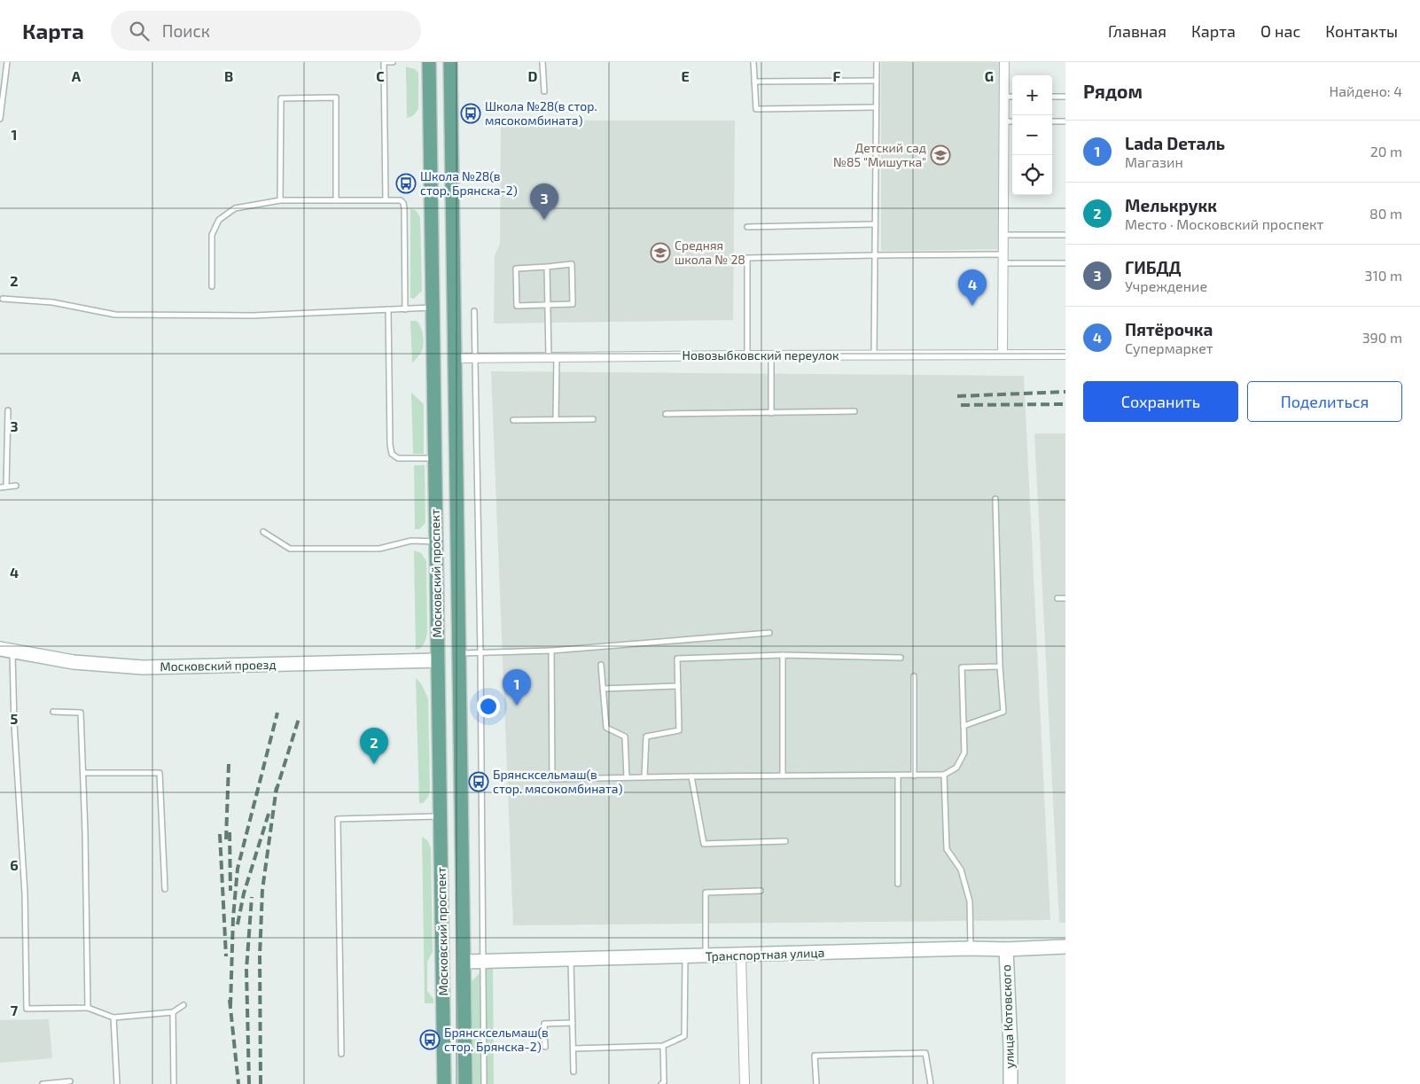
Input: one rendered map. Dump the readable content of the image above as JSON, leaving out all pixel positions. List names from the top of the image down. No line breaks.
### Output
{"streets":{"main road":["Московский проспект"],"street":["Новозыбковский переулок","Московский проезд","Транспортная улица","улица Котовского"]},"crossings":[["Новозыбковский переулок","Московский проспект"],["Московский проспект","Московский проезд"],["Московский проспект","Транспортная улица"],["Транспортная улица","улица Котовского"]],"places":{"bus stop":["Школа №28(в стор. мясокомбината)","Школа №28(в стор. Брянска-2)","Брянсксельмаш(в стор. мясокомбината)","Брянсксельмаш(в стор. Брянска-2)"],"school or university":["Детский сад №85 \"Мишутка\"","Средняя школа № 28"]},"page":{"header":"Карта","search":"Поиск","nav":["Главная","Карта","О нас","Контакты"],"heading":["Рядом","Найдено: 4"],"map_buttons":["+","−"],"list":[{"mark":"1","name":"Lada Dеталь","note":"Магазин","value":"20 m"},{"mark":"2","name":"Мелькрукк","note":"Место · Московский проспект","value":"80 m"},{"mark":"3","name":"ГИБДД","note":"Учреждение","value":"310 m"},{"mark":"4","name":"Пятёрочка","note":"Супермаркет","value":"390 m"}],"pins":["3","4","1","2"],"buttons":["Сохранить","Поделиться"]},"grid":{"columns":["A","B","C","D","E","F","G"],"rows":["1","2","3","4","5","6","7"]}}
